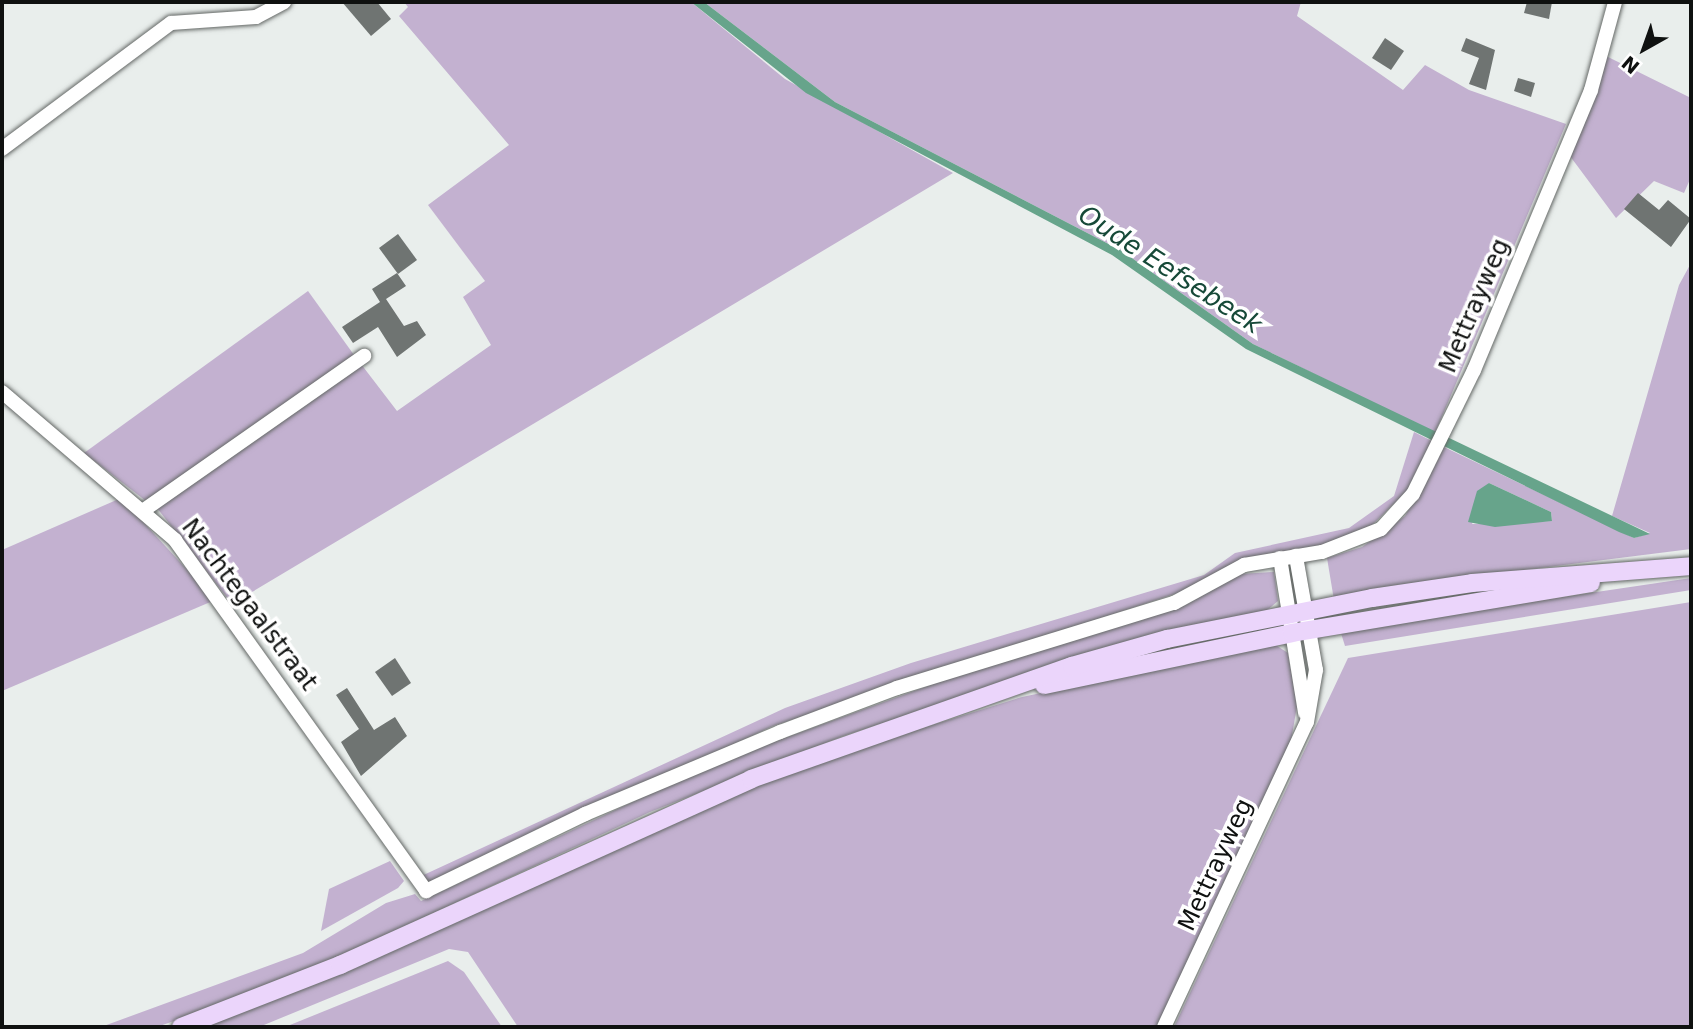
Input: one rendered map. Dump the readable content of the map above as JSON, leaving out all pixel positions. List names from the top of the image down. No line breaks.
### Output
{"streets":{"street":["Mettrayweg","Nachtegaalstraat"]},"crossings":[["Mettrayweg","Nachtegaalstraat"]],"water":["Oude Eefsebeek"],"north":"bottom left"}
